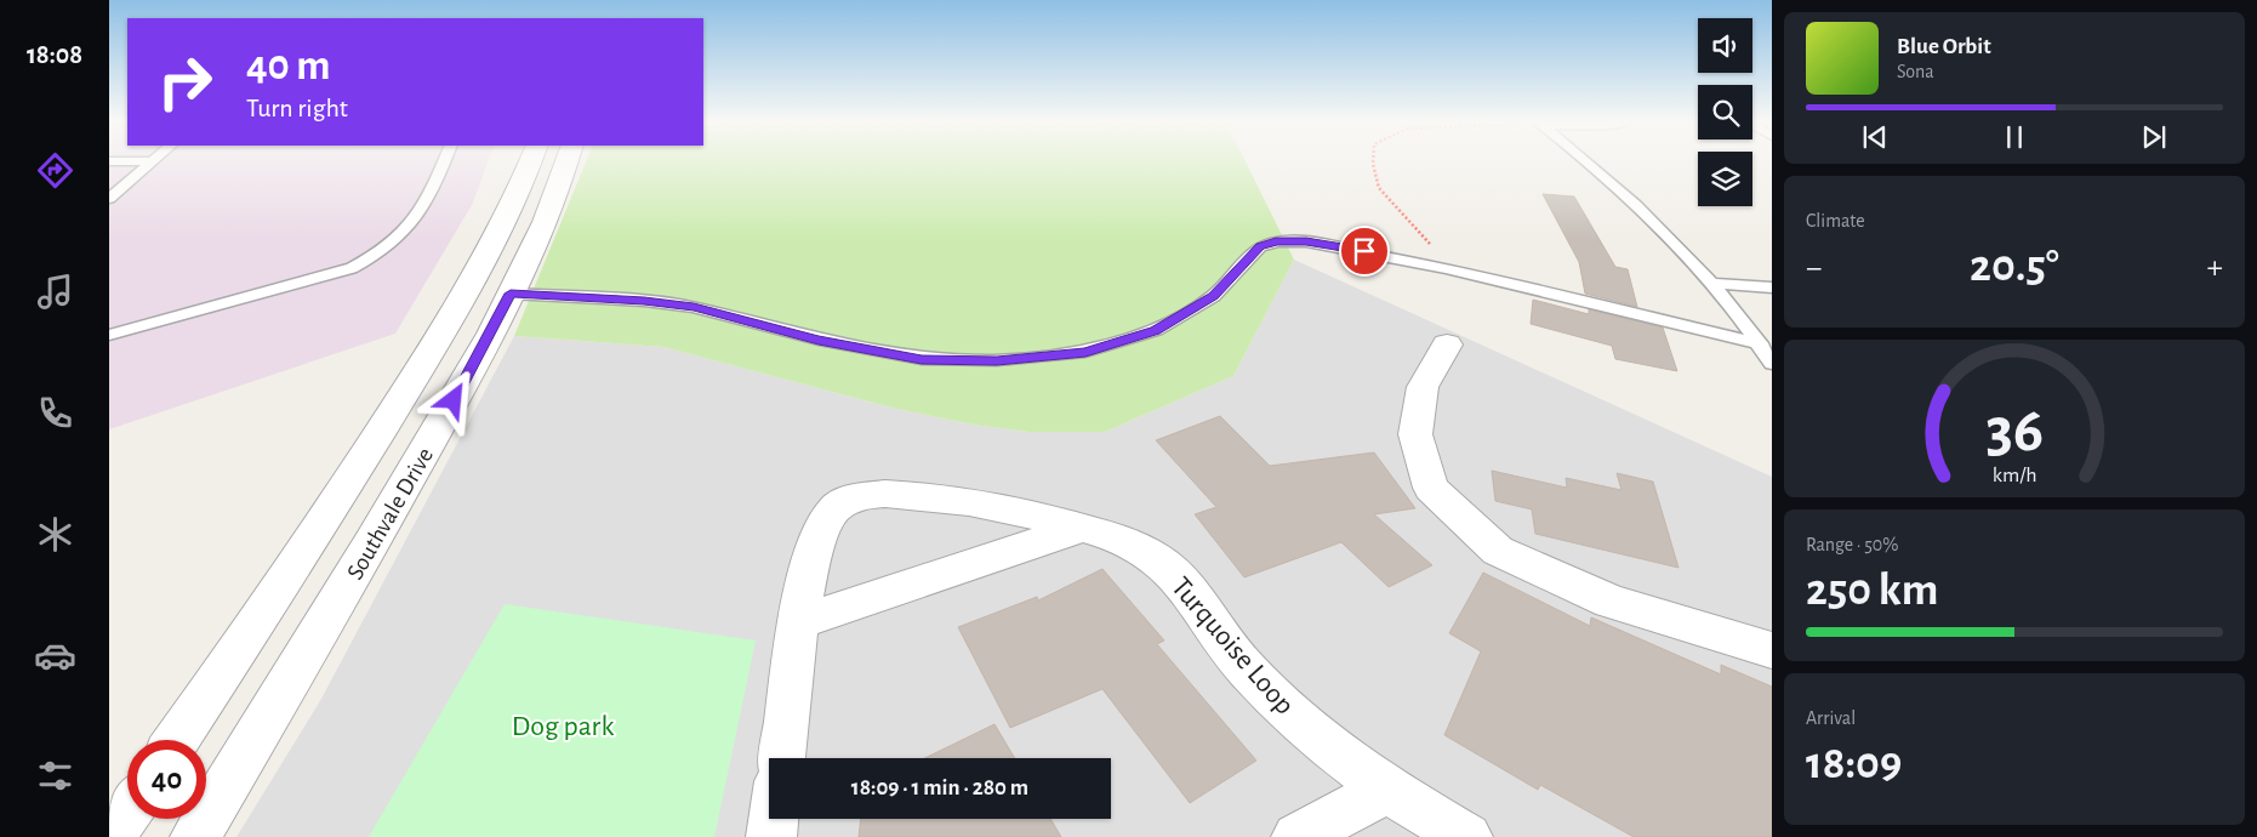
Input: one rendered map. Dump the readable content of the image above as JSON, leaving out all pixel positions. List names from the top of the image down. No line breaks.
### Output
{"streets":{"street":["Southvale Drive","Turquoise Loop"]},"parks":["Dog park"],"page":{"tabs":"18:08","turn":["40 m","Turn right"],"song":["Blue Orbit","Sona"],"tile":["Climate",["Range · 50%","250 km"],["Arrival","18:09"]],"heat":["−","20.5°","+"],"limit":"40","trip":"18:09 · 1 min · 280 m","gauge":["36","km/h"]}}
